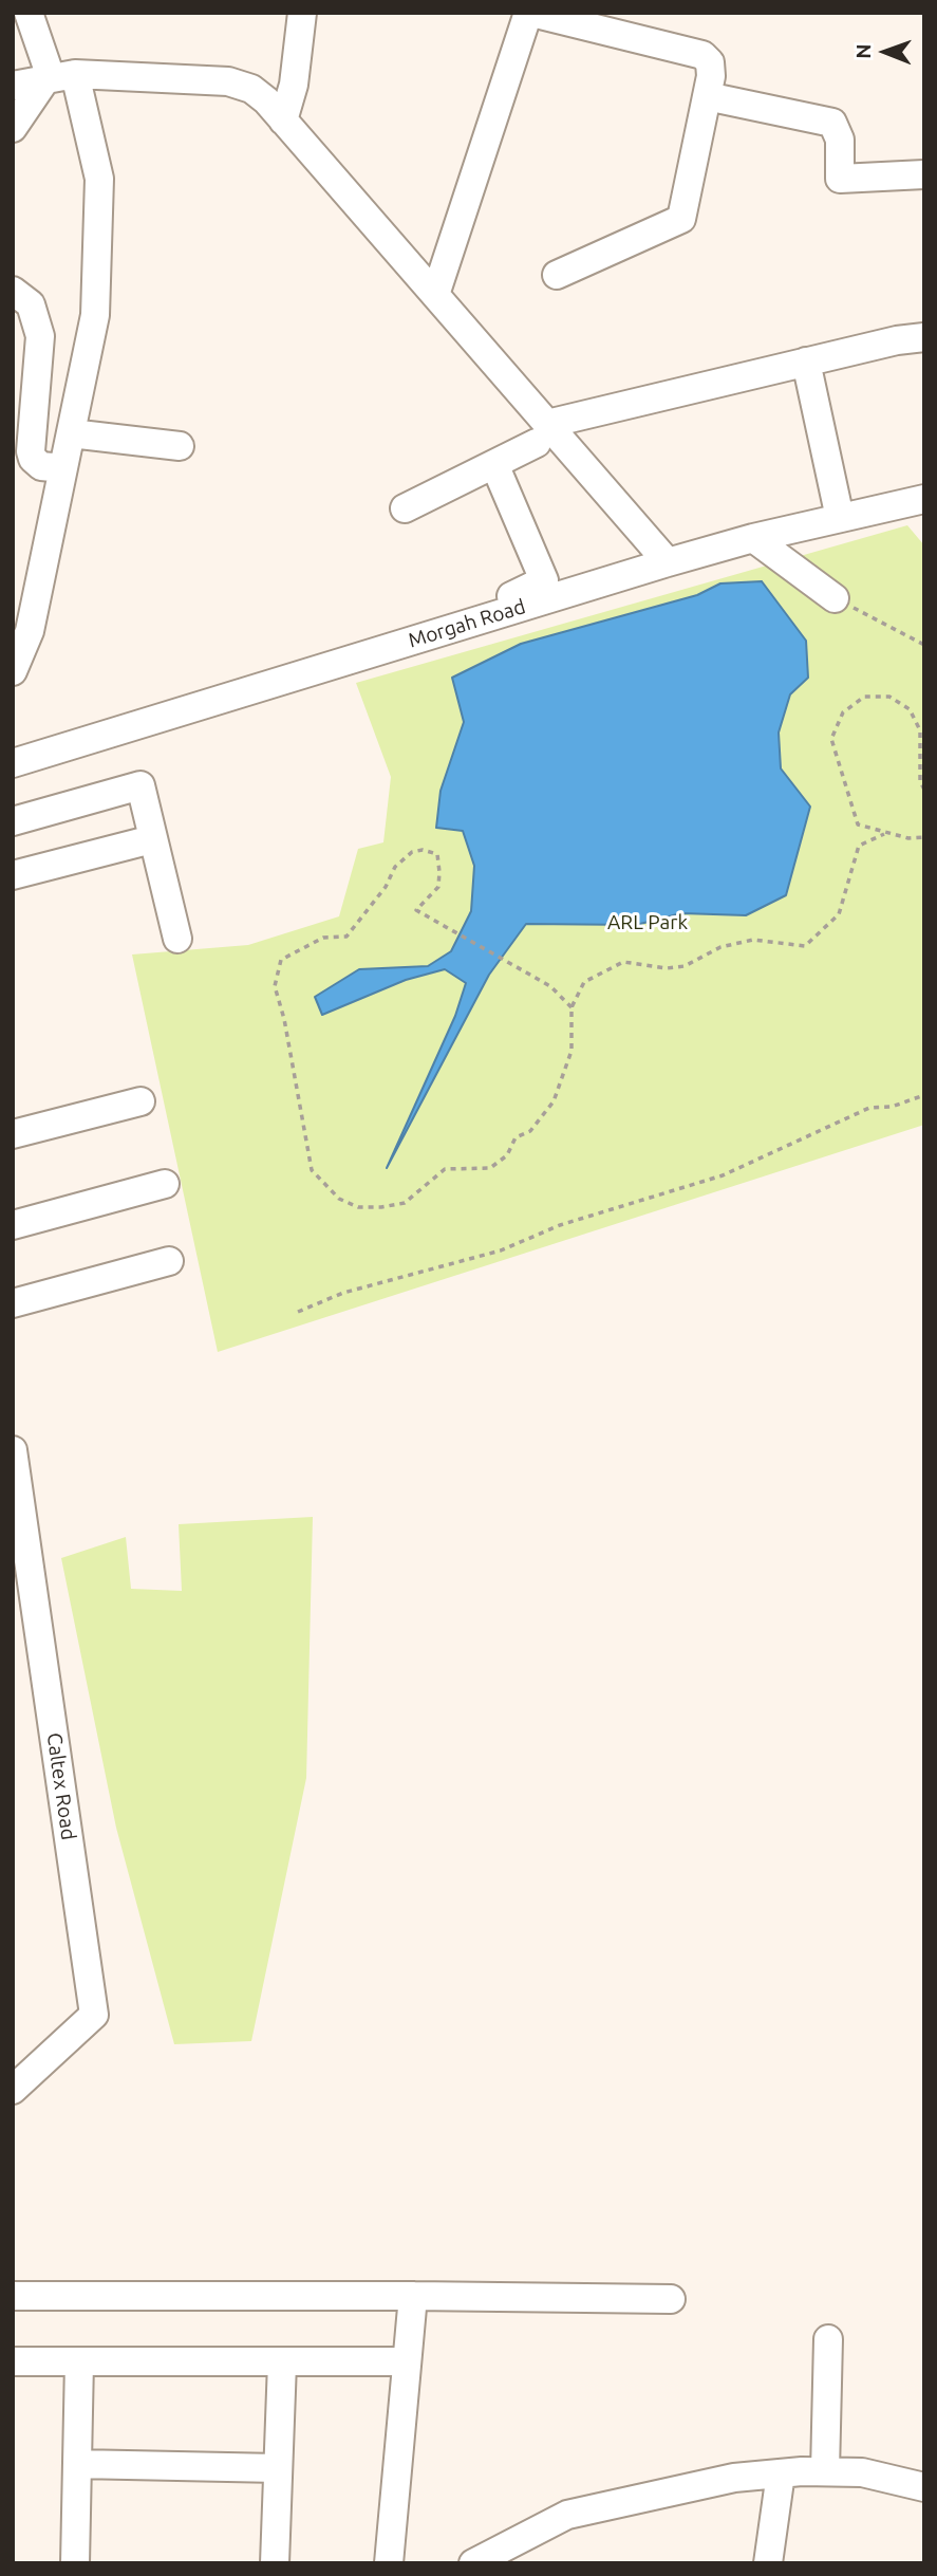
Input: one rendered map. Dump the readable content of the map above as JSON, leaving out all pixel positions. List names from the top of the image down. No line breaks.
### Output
{"streets":{"street":["Morgah Road","Caltex Road"]},"parks":["ARL Park"],"north":"left"}
